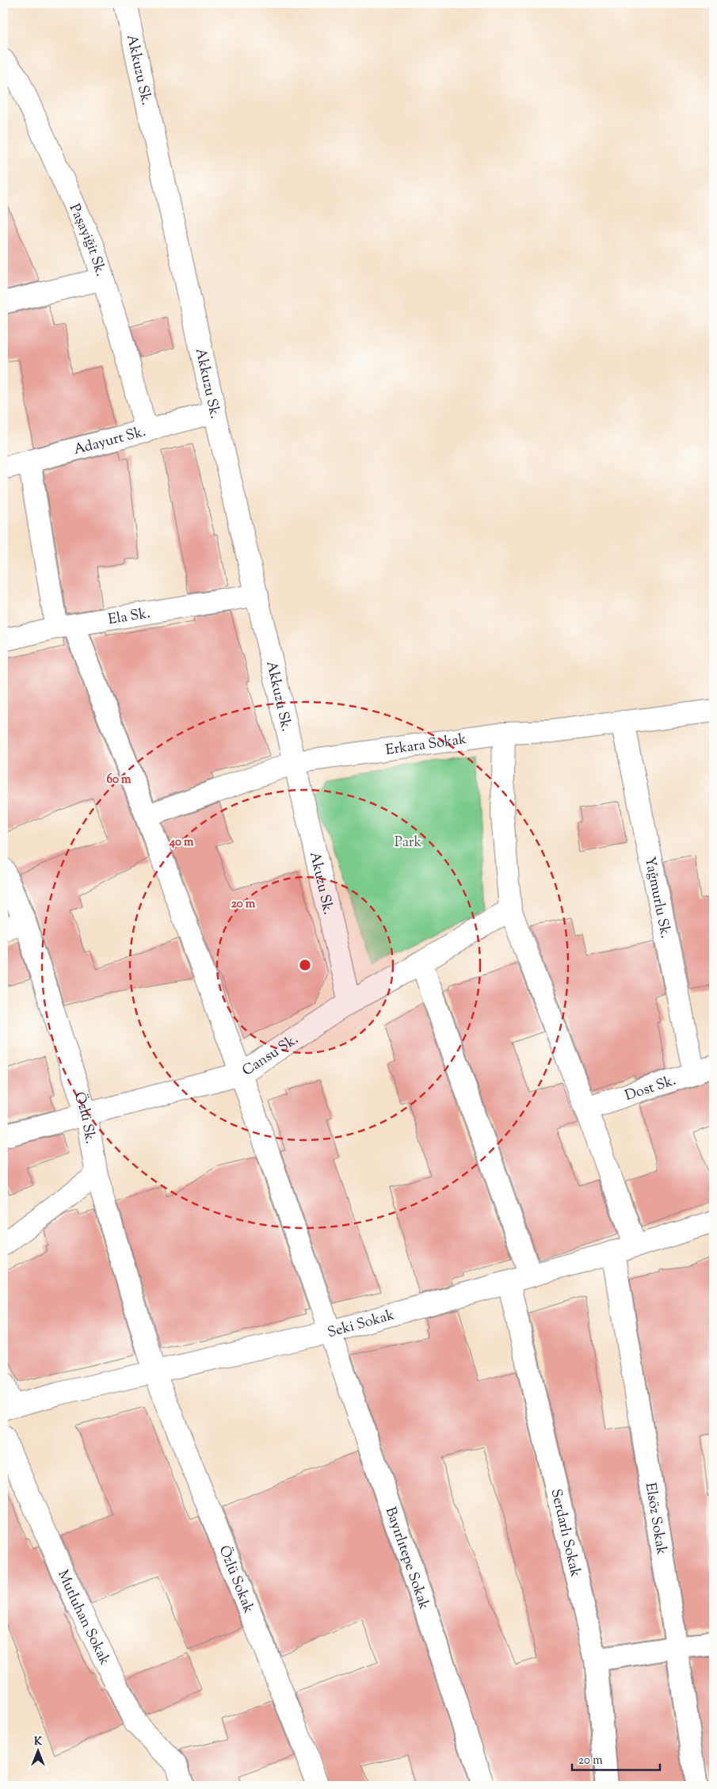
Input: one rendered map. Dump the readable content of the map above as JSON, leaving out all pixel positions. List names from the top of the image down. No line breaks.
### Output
{"streets":{"street":["Akkuzu Sk.","Paşayiğit Sk.","Adayurt Sk.","Ela Sk.","Erkara Sokak","Akuzu Sk.","Yağmurlu Sk.","Cansu Sk.","Dost Sk.","Özlü Sk.","Seki Sokak","Elsöz Sokak","Serdarlı Sokak","Bayırlıtepe Sokak","Özlü Sokak","Mutluhan Sokak"]},"crossings":[["Akkuzu Sk.","Adayurt Sk."],["Akkuzu Sk.","Ela Sk."],["Akkuzu Sk.","Erkara Sokak"],["Akkuzu Sk.","Akuzu Sk."],["Paşayiğit Sk.","Adayurt Sk."],["Adayurt Sk.","Bayırlıtepe Sokak"],["Ela Sk.","Bayırlıtepe Sokak"],["Erkara Sokak","Akuzu Sk."],["Erkara Sokak","Yağmurlu Sk."],["Erkara Sokak","Bayırlıtepe Sokak"],["Akuzu Sk.","Cansu Sk."],["Yağmurlu Sk.","Dost Sk."],["Cansu Sk.","Özlü Sk."],["Cansu Sk.","Bayırlıtepe Sokak"],["Özlü Sk.","Seki Sokak"],["Özlü Sk.","Özlü Sokak"],["Seki Sokak","Elsöz Sokak"],["Seki Sokak","Serdarlı Sokak"],["Seki Sokak","Bayırlıtepe Sokak"],["Seki Sokak","Özlü Sokak"]],"parks":["Park"],"scale_bar":"20 m","north":"top","rings":["60 m","40 m","20 m"]}
